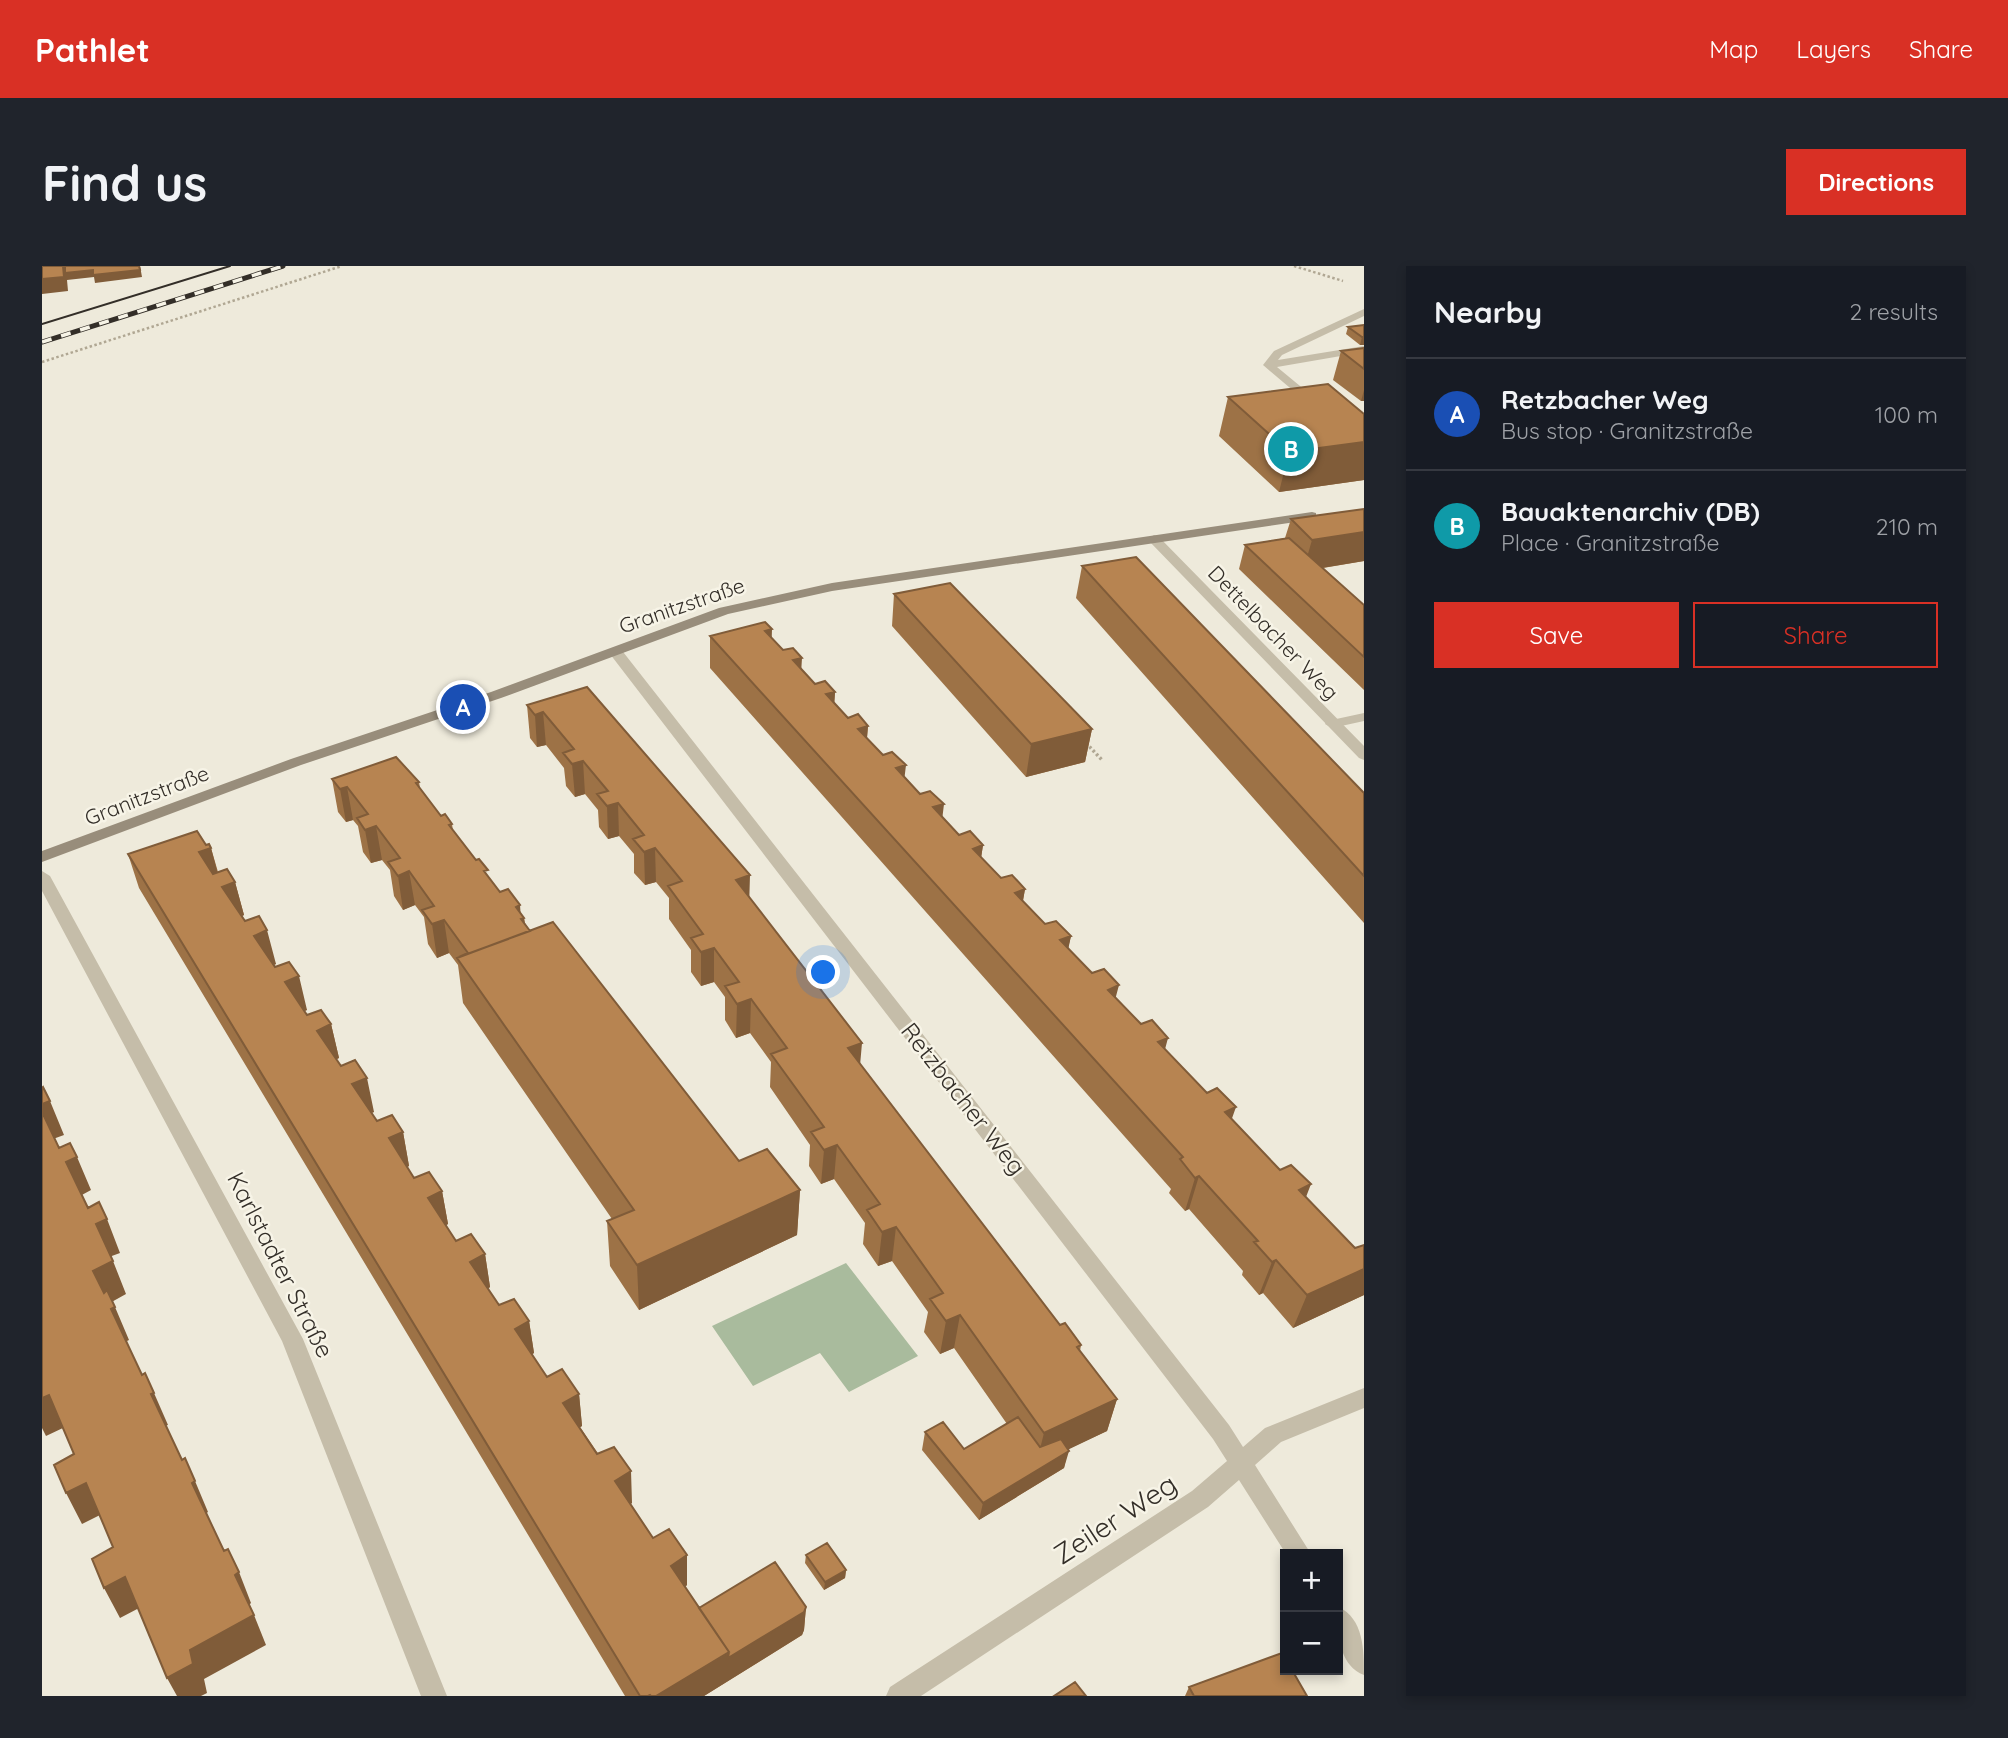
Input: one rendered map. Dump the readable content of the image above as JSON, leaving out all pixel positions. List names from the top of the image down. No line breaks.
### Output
{"streets":{"main road":["Granitzstraße"],"street":["Dettelbacher Weg","Retzbacher Weg","Karlstadter Straße","Zeiler Weg"]},"crossings":[["Granitzstraße","Dettelbacher Weg"],["Granitzstraße","Retzbacher Weg"],["Retzbacher Weg","Zeiler Weg"]],"page":{"header":"Pathlet","nav":["Map","Layers","Share"],"buttons":["Directions",["Save","Share"]],"title":"Find us","heading":["Nearby","2 results"],"list":[{"mark":"A","name":"Retzbacher Weg","note":"Bus stop · Granitzstraße","value":"100 m"},{"mark":"B","name":"Bauaktenarchiv (DB)","note":"Place · Granitzstraße","value":"210 m"}],"pins":["B","A"],"map_buttons":["+","−"]}}
